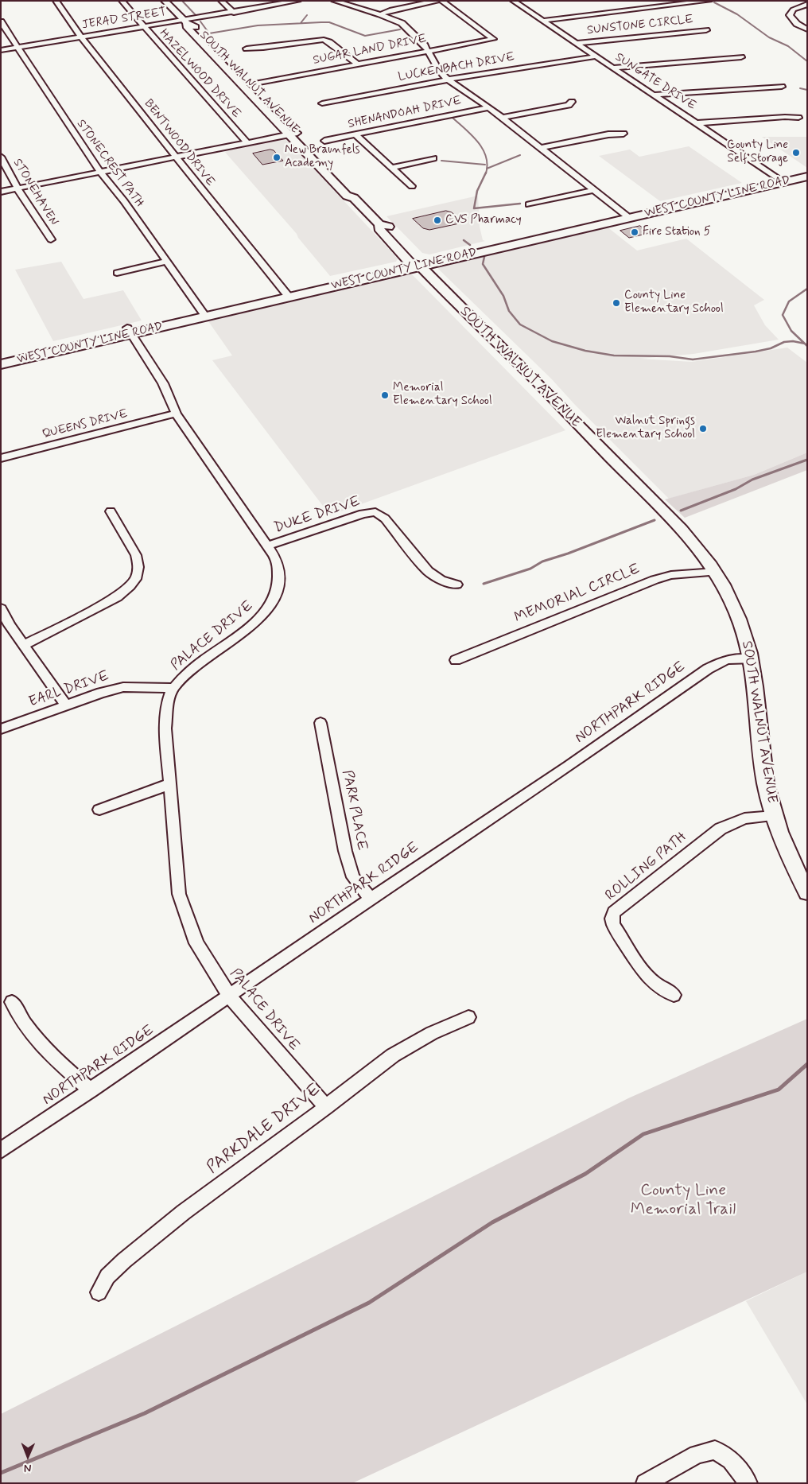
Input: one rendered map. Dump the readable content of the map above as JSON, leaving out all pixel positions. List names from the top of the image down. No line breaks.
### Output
{"streets":{"main road":["WEST COUNTY LINE ROAD"],"street":["JERAD STREET","SUNSTONE CIRCLE","SUGAR LAND DRIVE","LUCKENBACH DRIVE","HAZELWOOD DRIVE","SUNGATE DRIVE","SOUTH WALNUT AVENUE","SHENANDOAH DRIVE","BENTWOOD DRIVE","STONECREST PATH","STONEHAVEN","QUEENS DRIVE","DUKE DRIVE","MEMORIAL CIRCLE","PALACE DRIVE","EARL DRIVE","NORTHPARK RIDGE","PARK PLACE","ROLLING PATH","PARKDALE DRIVE"]},"crossings":[["JERAD STREET","HAZELWOOD DRIVE"],["JERAD STREET","SOUTH WALNUT AVENUE"],["JERAD STREET","BENTWOOD DRIVE"],["JERAD STREET","STONECREST PATH"],["SUNSTONE CIRCLE","SUNGATE DRIVE"],["SUGAR LAND DRIVE","SOUTH WALNUT AVENUE"],["LUCKENBACH DRIVE","SUNGATE DRIVE"],["SUNGATE DRIVE","WEST COUNTY LINE ROAD"],["SOUTH WALNUT AVENUE","WEST COUNTY LINE ROAD"],["SOUTH WALNUT AVENUE","MEMORIAL CIRCLE"],["SOUTH WALNUT AVENUE","NORTHPARK RIDGE"],["SOUTH WALNUT AVENUE","ROLLING PATH"],["BENTWOOD DRIVE","WEST COUNTY LINE ROAD"],["STONECREST PATH","WEST COUNTY LINE ROAD"],["WEST COUNTY LINE ROAD","PALACE DRIVE"],["QUEENS DRIVE","PALACE DRIVE"],["DUKE DRIVE","PALACE DRIVE"],["PALACE DRIVE","EARL DRIVE"],["PALACE DRIVE","NORTHPARK RIDGE"],["PALACE DRIVE","PARKDALE DRIVE"],["NORTHPARK RIDGE","PARK PLACE"]],"parks":["County Line Memorial Trail"],"places":["County Line Self Storage","New Braunfels Academy","CVS Pharmacy","Fire Station 5","County Line Elementary School","Memorial Elementary School","Walnut Springs Elementary School"],"north":"bottom"}
